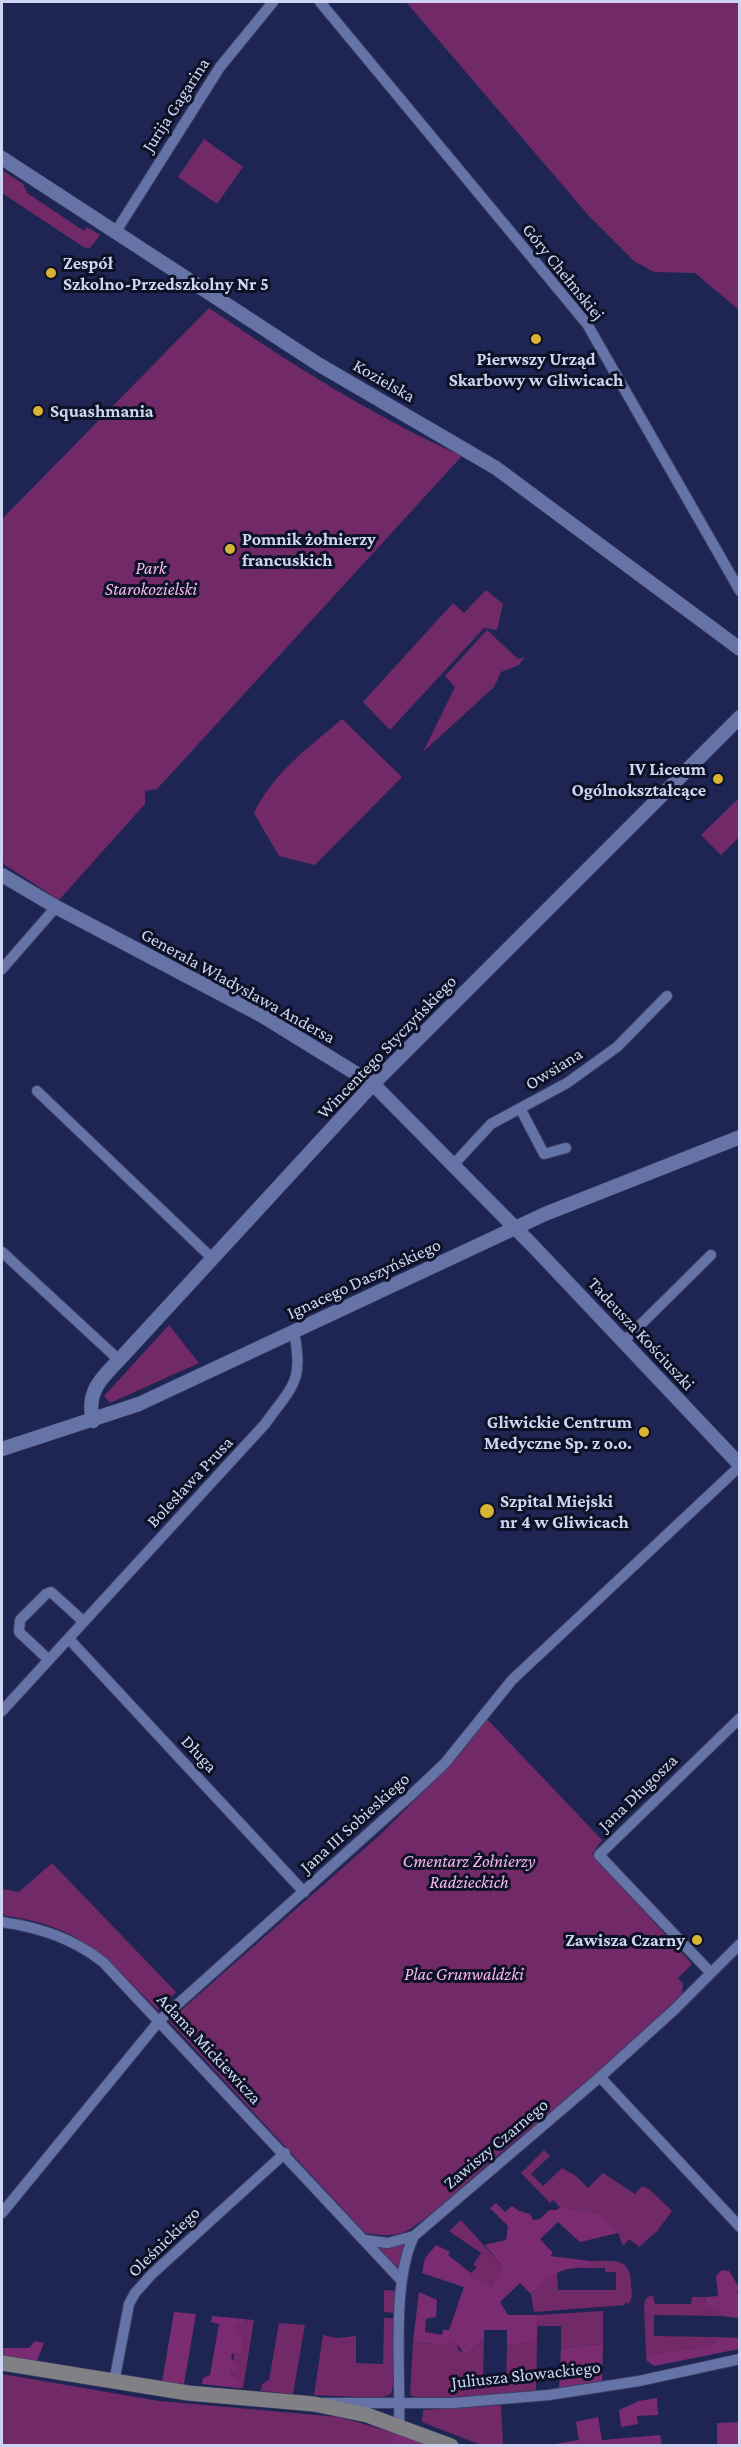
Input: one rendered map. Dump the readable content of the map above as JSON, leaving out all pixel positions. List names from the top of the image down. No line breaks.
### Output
{"streets":{"main road":["Juliusza Słowackiego"],"street":["Jurija Gagarina","Góry Chełmskiej","Kozielska","Generała Władysława Andersa","Wincentego Styczyńskiego","Owsiana","Ignacego Daszyńskiego","Tadeusza Kościuszki","Bolesława Prusa","Długa","Jana Długosza","Jana III Sobieskiego","Adama Mickiewicza","Zawiszy Czarnego","Oleśnickiego"]},"crossings":[["Jurija Gagarina","Kozielska"],["Generała Władysława Andersa","Wincentego Styczyńskiego"],["Generała Władysława Andersa","Owsiana"],["Generała Władysława Andersa","Ignacego Daszyńskiego"],["Generała Władysława Andersa","Tadeusza Kościuszki"],["Wincentego Styczyńskiego","Ignacego Daszyńskiego"],["Ignacego Daszyńskiego","Tadeusza Kościuszki"],["Ignacego Daszyńskiego","Bolesława Prusa"],["Tadeusza Kościuszki","Jana III Sobieskiego"],["Bolesława Prusa","Długa"],["Długa","Jana III Sobieskiego"],["Jana Długosza","Zawiszy Czarnego"],["Jana III Sobieskiego","Adama Mickiewicza"],["Adama Mickiewicza","Oleśnickiego"],["Oleśnickiego","Juliusza Słowackiego"]],"parks":["Park Starokozielski","Cmentarz Żołnierzy Radzieckich","Plac Grunwaldzki"],"places":["Zespół Szkolno-Przedszkolny Nr 5","Pierwszy Urząd Skarbowy w Gliwicach","Squashmania","Pomnik żołnierzy francuskich","IV Liceum Ogólnokształcące","Gliwickie Centrum Medyczne Sp. z o.o.","Szpital Miejski nr 4 w Gliwicach","Zawisza Czarny"]}
